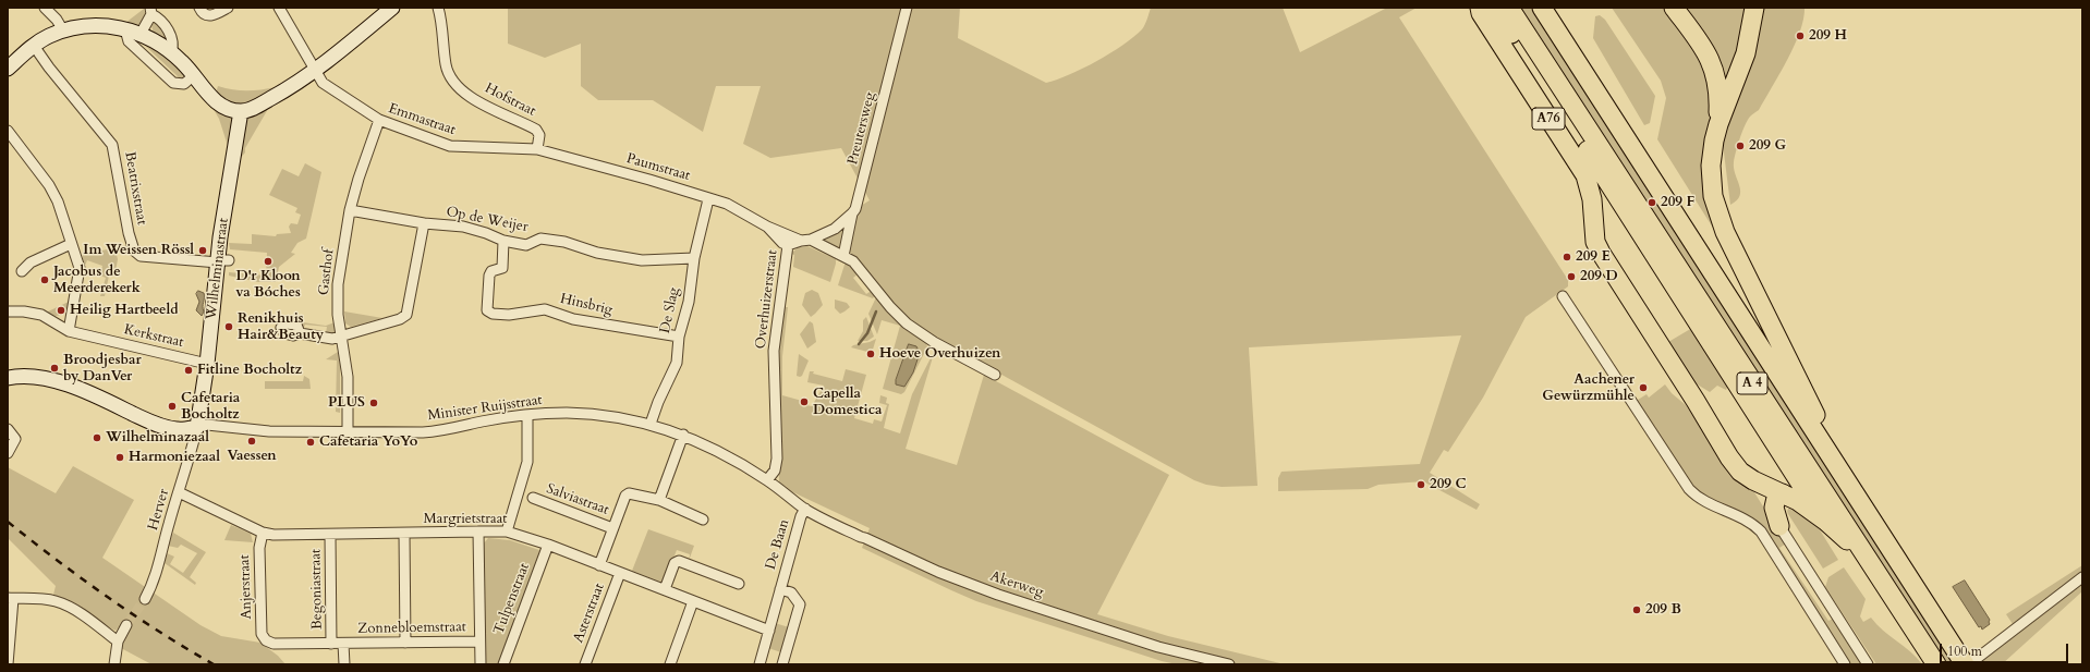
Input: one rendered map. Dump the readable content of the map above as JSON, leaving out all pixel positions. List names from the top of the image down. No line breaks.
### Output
{"streets":{"highway":["A76","A 4"],"street":["Hofstraat","Emmastraat","Preutersweg","Paumstraat","Beatrixstraat","Op de Weijer","Wilhelminastraat","Gasthof","Overhuizerstraat","Hinsbrig","De Slag","Kerkstraat","Minister Ruijsstraat","Salviastraat","Herver","Margrietstraat","De Baan","Akerweg","Anjerstraat","Begoniastraat","Tulpenstraat","Asterstraat","Zonnebloemstraat"]},"crossings":[["Hofstraat","Emmastraat"],["Hofstraat","Paumstraat"],["A76","A 4"],["Emmastraat","Paumstraat"],["Emmastraat","Gasthof"],["Paumstraat","Overhuizerstraat"],["Paumstraat","De Slag"],["Beatrixstraat","Wilhelminastraat"],["Op de Weijer","Gasthof"],["Op de Weijer","Hinsbrig"],["Op de Weijer","De Slag"],["Wilhelminastraat","Kerkstraat"],["Wilhelminastraat","Minister Ruijsstraat"],["Wilhelminastraat","Herver"],["Gasthof","Minister Ruijsstraat"],["Overhuizerstraat","Minister Ruijsstraat"],["Hinsbrig","De Slag"],["De Slag","Minister Ruijsstraat"],["Minister Ruijsstraat","Herver"],["Minister Ruijsstraat","De Baan"],["Minister Ruijsstraat","Akerweg"],["Herver","Margrietstraat"],["Margrietstraat","De Baan"],["Margrietstraat","Anjerstraat"],["Margrietstraat","Begoniastraat"],["Margrietstraat","Tulpenstraat"],["Margrietstraat","Asterstraat"],["De Baan","Akerweg"],["Anjerstraat","Zonnebloemstraat"],["Begoniastraat","Zonnebloemstraat"],["Tulpenstraat","Zonnebloemstraat"]],"places":["209 H","209 G","209 F","Im Weissen Rössl","209 E","D'r Kloon va Bóches","209 D","Jacobus de Meerderekerk","Heilig Hartbeeld","Renikhuis Hair&Beauty","Hoeve Overhuizen","Broodjesbar by DanVer","Fitline Bocholtz","Aachener Gewürzmühle","Capella Domestica","PLUS","Cafetaria Bocholtz","Wilhelminazaal","Vaessen","Cafetaria YoYo","Harmoniezaal","209 C","209 B"],"scale_bar":"100 m"}
